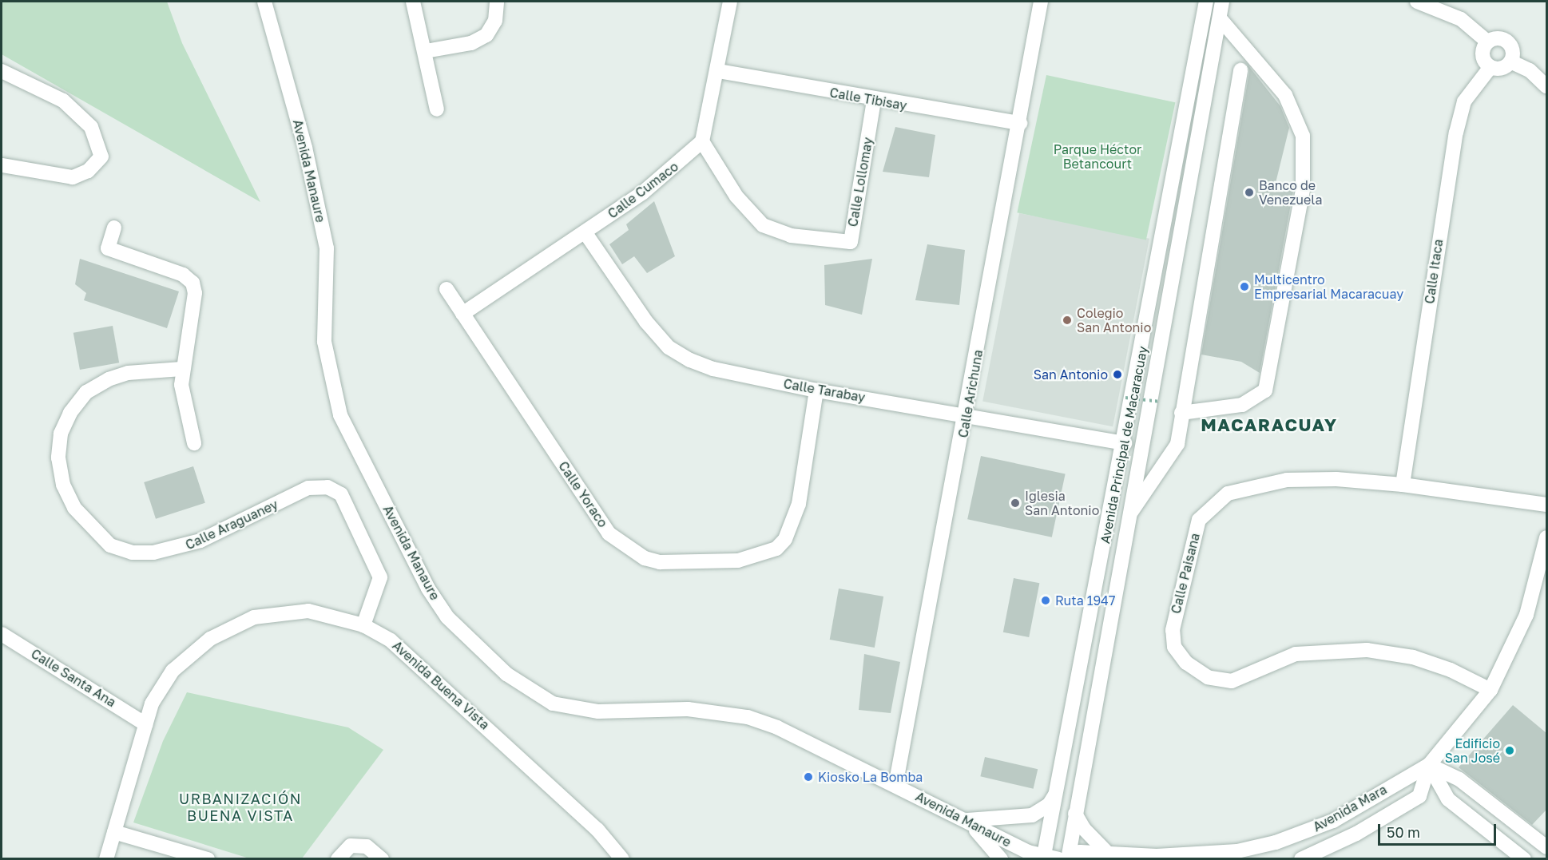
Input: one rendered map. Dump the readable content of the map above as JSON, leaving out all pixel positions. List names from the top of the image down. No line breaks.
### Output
{"streets":{"street":["Calle Tibisay","Avenida Manaure","Calle Lollomay","Calle Cumaco","Calle Itaca","Calle Tarabay","Calle Arichuna","Avenida Principal de Macaracuay","Calle Yoraco","Calle Araguaney","Calle Paisana","Calle Santa Ana","Avenida Buena Vista","Avenida Mara"]},"crossings":[["Calle Tibisay","Calle Lollomay"],["Calle Tibisay","Calle Arichuna"],["Avenida Manaure","Calle Arichuna"],["Avenida Manaure","Avenida Principal de Macaracuay"],["Calle Lollomay","Calle Cumaco"],["Calle Cumaco","Calle Tarabay"],["Calle Cumaco","Calle Yoraco"],["Calle Itaca","Calle Paisana"],["Calle Tarabay","Calle Arichuna"],["Calle Tarabay","Avenida Principal de Macaracuay"],["Calle Tarabay","Calle Yoraco"],["Avenida Principal de Macaracuay","Avenida Mara"],["Calle Araguaney","Avenida Buena Vista"],["Calle Paisana","Avenida Mara"],["Calle Santa Ana","Avenida Buena Vista"]],"districts":["MACARACUAY","URBANIZACIÓN BUENA VISTA"],"parks":["Parque Héctor Betancourt"],"places":["Banco de Venezuela","Multicentro Empresarial Macaracuay","Colegio San Antonio","San Antonio","Iglesia San Antonio","Ruta 1947","Edificio San José","Kiosko La Bomba"],"scale_bar":"50 m"}
